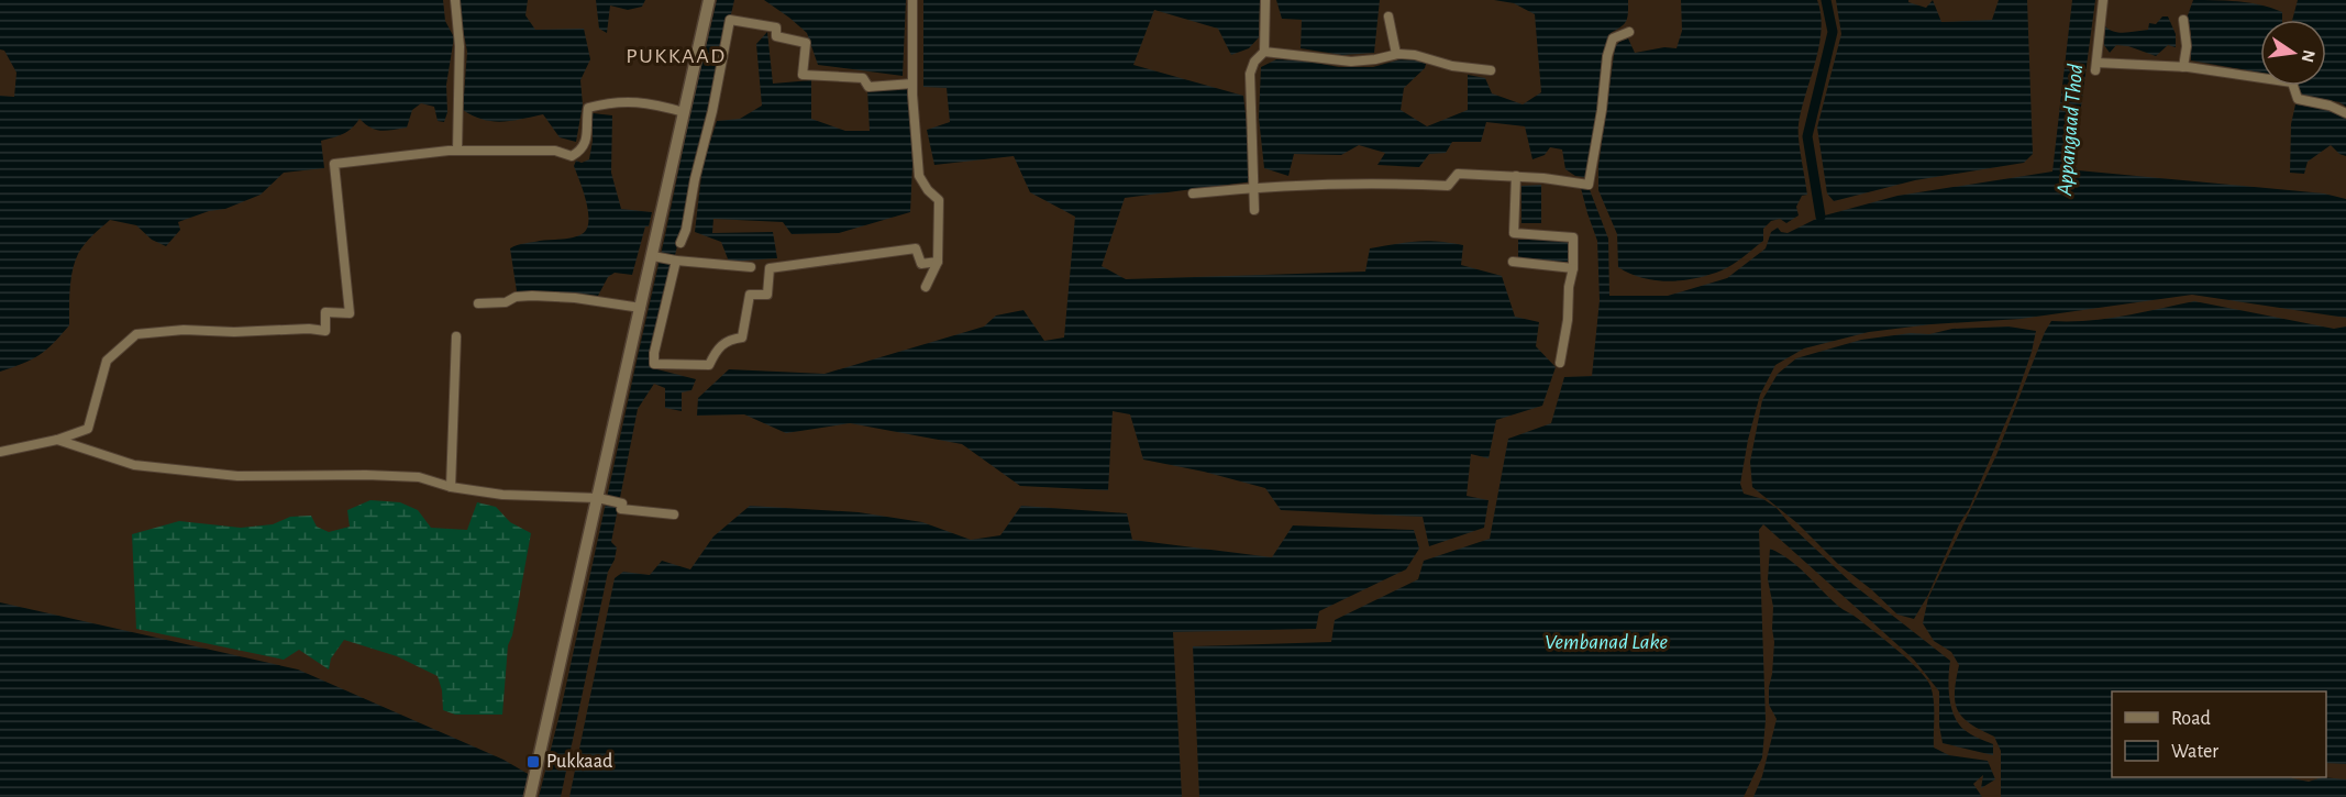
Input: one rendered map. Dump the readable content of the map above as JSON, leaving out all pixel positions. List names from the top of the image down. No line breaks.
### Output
{"districts":["PUKKAAD"],"water":["Appangaad Thod","Vembanad Lake"],"places":{"transit":["Pukkaad"]},"legend":["Road","Water"],"north":"right"}
